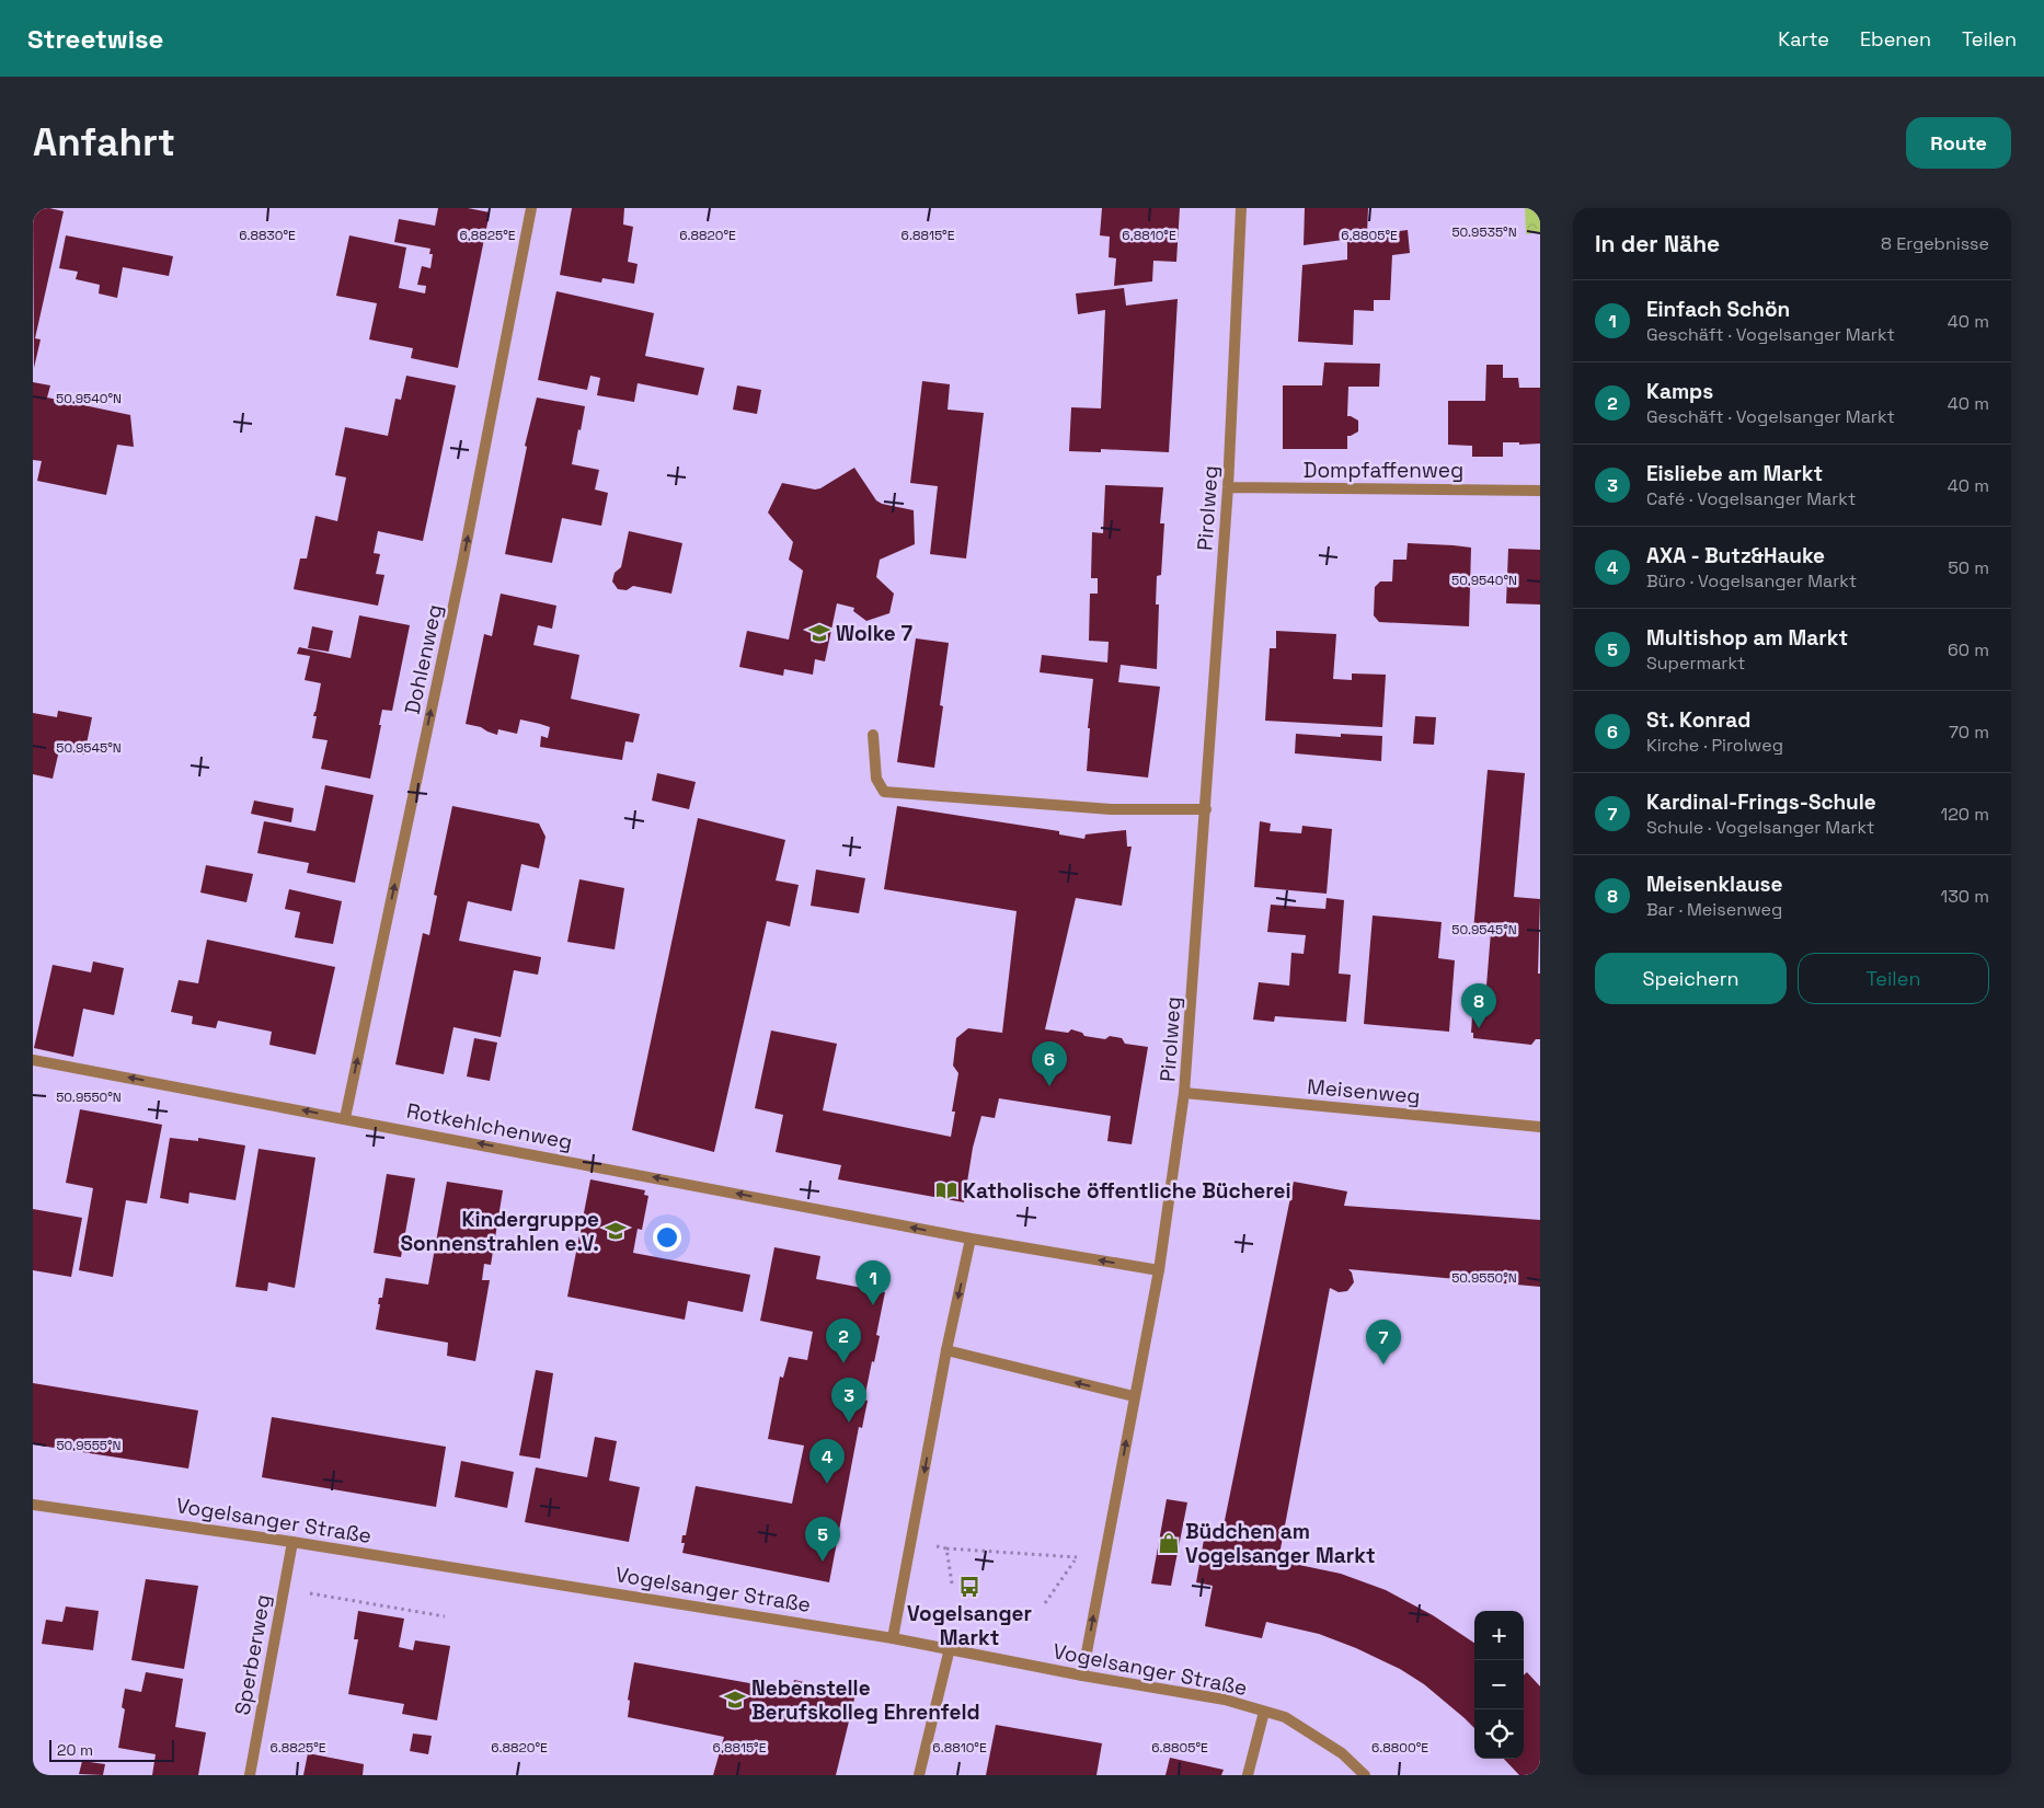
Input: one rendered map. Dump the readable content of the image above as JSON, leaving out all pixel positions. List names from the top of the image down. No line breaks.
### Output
{"streets":{"street":["Dompfaffenweg","Pirolweg","Dohlenweg","Meisenweg","Rotkehlchenweg","Vogelsanger Straße","Sperberweg"]},"crossings":[["Dompfaffenweg","Pirolweg"],["Pirolweg","Meisenweg"],["Dohlenweg","Rotkehlchenweg"],["Vogelsanger Straße","Sperberweg"]],"one_way":["Dohlenweg","Rotkehlchenweg"],"places":{"school or university":["Wolke 7","Kindergruppe Sonnenstrahlen e.V.","Nebenstelle Berufskolleg Ehrenfeld"],"library":["Katholische öffentliche Bücherei"],"shop":["Büdchen am Vogelsanger Markt"],"bus stop":["Vogelsanger Markt"]},"scale_bar":"20 m","page":{"header":"Streetwise","nav":["Karte","Ebenen","Teilen"],"buttons":["Route",["Speichern","Teilen"]],"title":"Anfahrt","heading":["In der Nähe","8 Ergebnisse"],"list":[{"mark":"1","name":"Einfach Schön","note":"Geschäft · Vogelsanger Markt","value":"40 m"},{"mark":"2","name":"Kamps","note":"Geschäft · Vogelsanger Markt","value":"40 m"},{"mark":"3","name":"Eisliebe am Markt","note":"Café · Vogelsanger Markt","value":"40 m"},{"mark":"4","name":"AXA - Butz&Hauke","note":"Büro · Vogelsanger Markt","value":"50 m"},{"mark":"5","name":"Multishop am Markt","note":"Supermarkt","value":"60 m"},{"mark":"6","name":"St. Konrad","note":"Kirche · Pirolweg","value":"70 m"},{"mark":"7","name":"Kardinal-Frings-Schule","note":"Schule · Vogelsanger Markt","value":"120 m"},{"mark":"8","name":"Meisenklause","note":"Bar · Meisenweg","value":"130 m"}],"pins":["8","6","1","2","7","3","4","5"],"map_buttons":["+","−"],"scale":"20 m"},"coordinates":["50.9535°N","6.8830°E","6.8825°E","6.8820°E","6.8815°E","6.8810°E","6.8805°E","50.9540°N","50.9545°N","50.9550°N","50.9555°N","6.8800°E"]}
